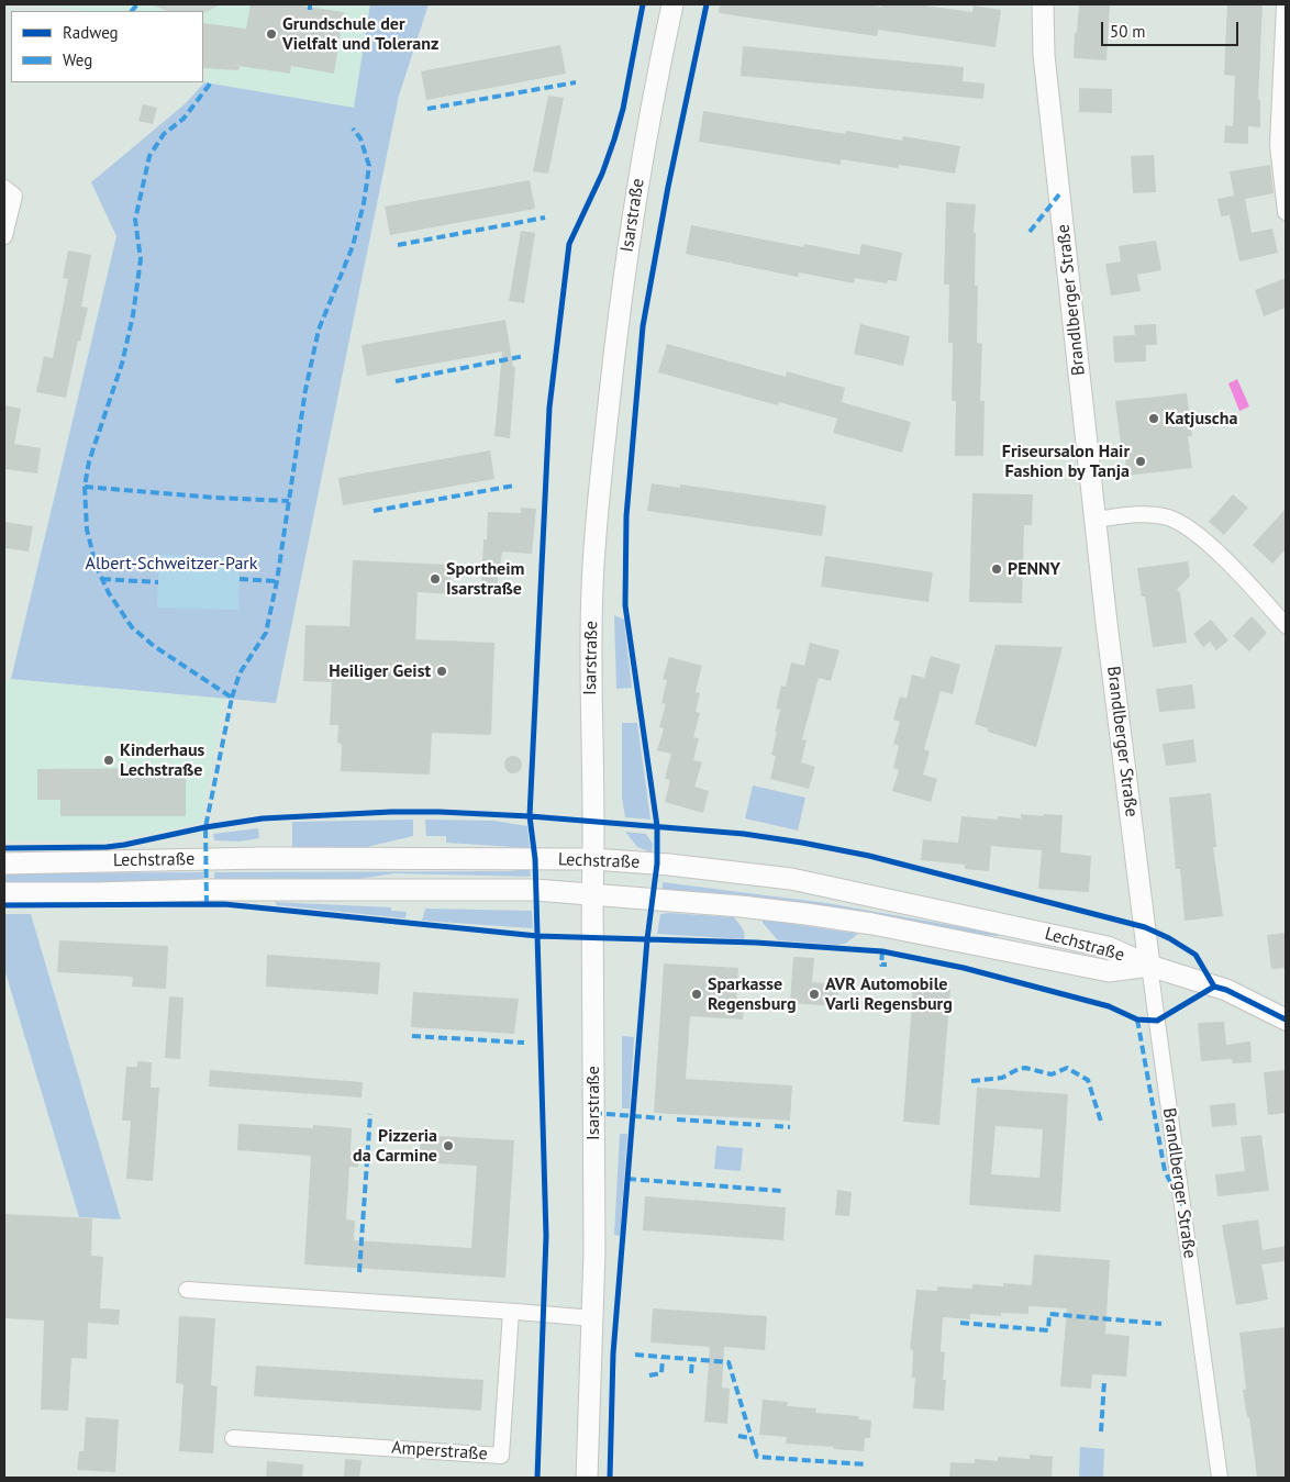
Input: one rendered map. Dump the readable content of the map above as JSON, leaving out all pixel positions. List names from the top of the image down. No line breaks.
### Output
{"streets":{"street":["Isarstraße","Brandlberger Straße","Lechstraße","Amperstraße"]},"crossings":[["Isarstraße","Lechstraße"],["Brandlberger Straße","Lechstraße"]],"parks":["Albert-Schweitzer-Park"],"places":["Grundschule der Vielfalt und Toleranz","Katjuscha","Friseursalon Hair Fashion by Tanja","PENNY","Sportheim Isarstraße","Heiliger Geist","Kinderhaus Lechstraße","Sparkasse Regensburg","AVR Automobile Varli Regensburg","Pizzeria da Carmine"],"legend":["Radweg","Weg"],"scale_bar":"50 m"}
